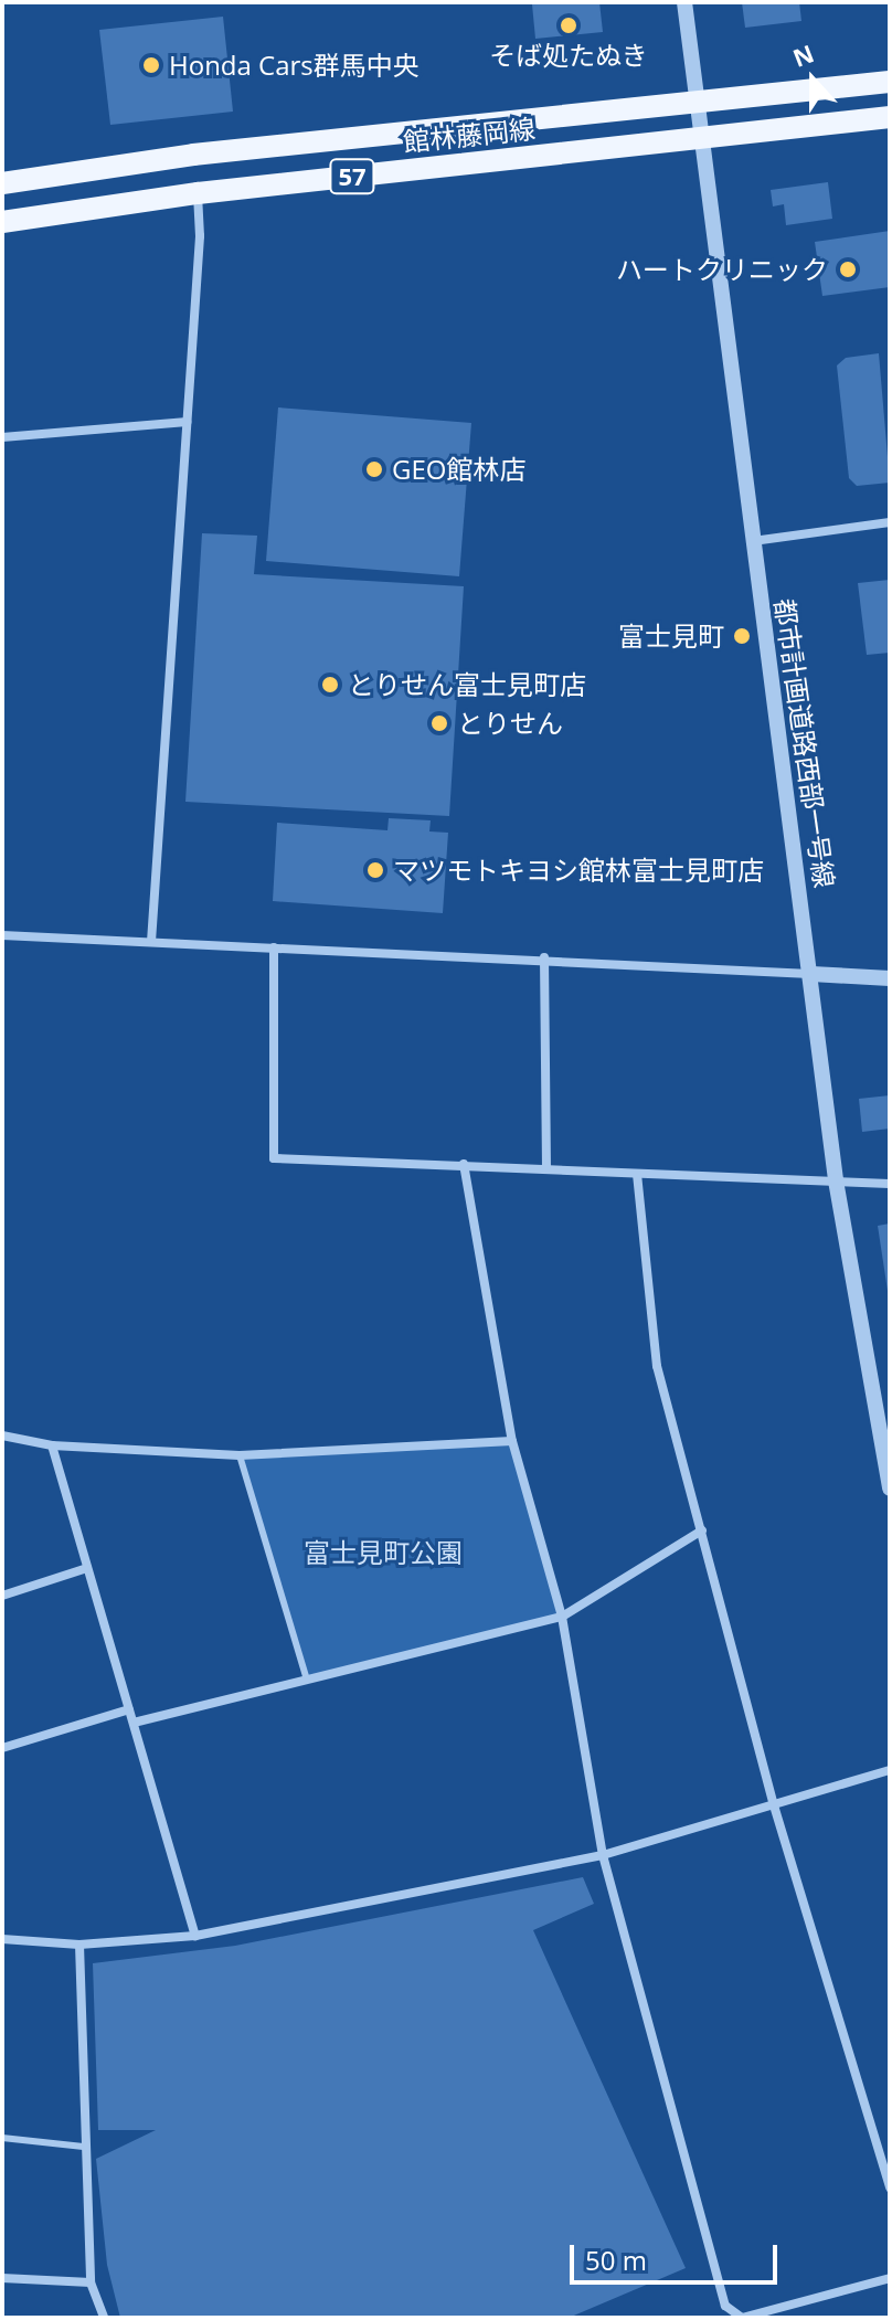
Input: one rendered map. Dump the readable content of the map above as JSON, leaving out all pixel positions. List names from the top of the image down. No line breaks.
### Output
{"streets":{"main road":["館林藤岡線","57"],"street":["都市計画道路西部一号線"]},"crossings":[["館林藤岡線","都市計画道路西部一号線"]],"parks":["富士見町公園"],"places":["そば処たぬき","Honda Cars群馬中央","ハートクリニック","GEO館林店","富士見町","とりせん富士見町店","とりせん","マツモトキヨシ館林富士見町店"],"scale_bar":"50 m","north":"top"}
